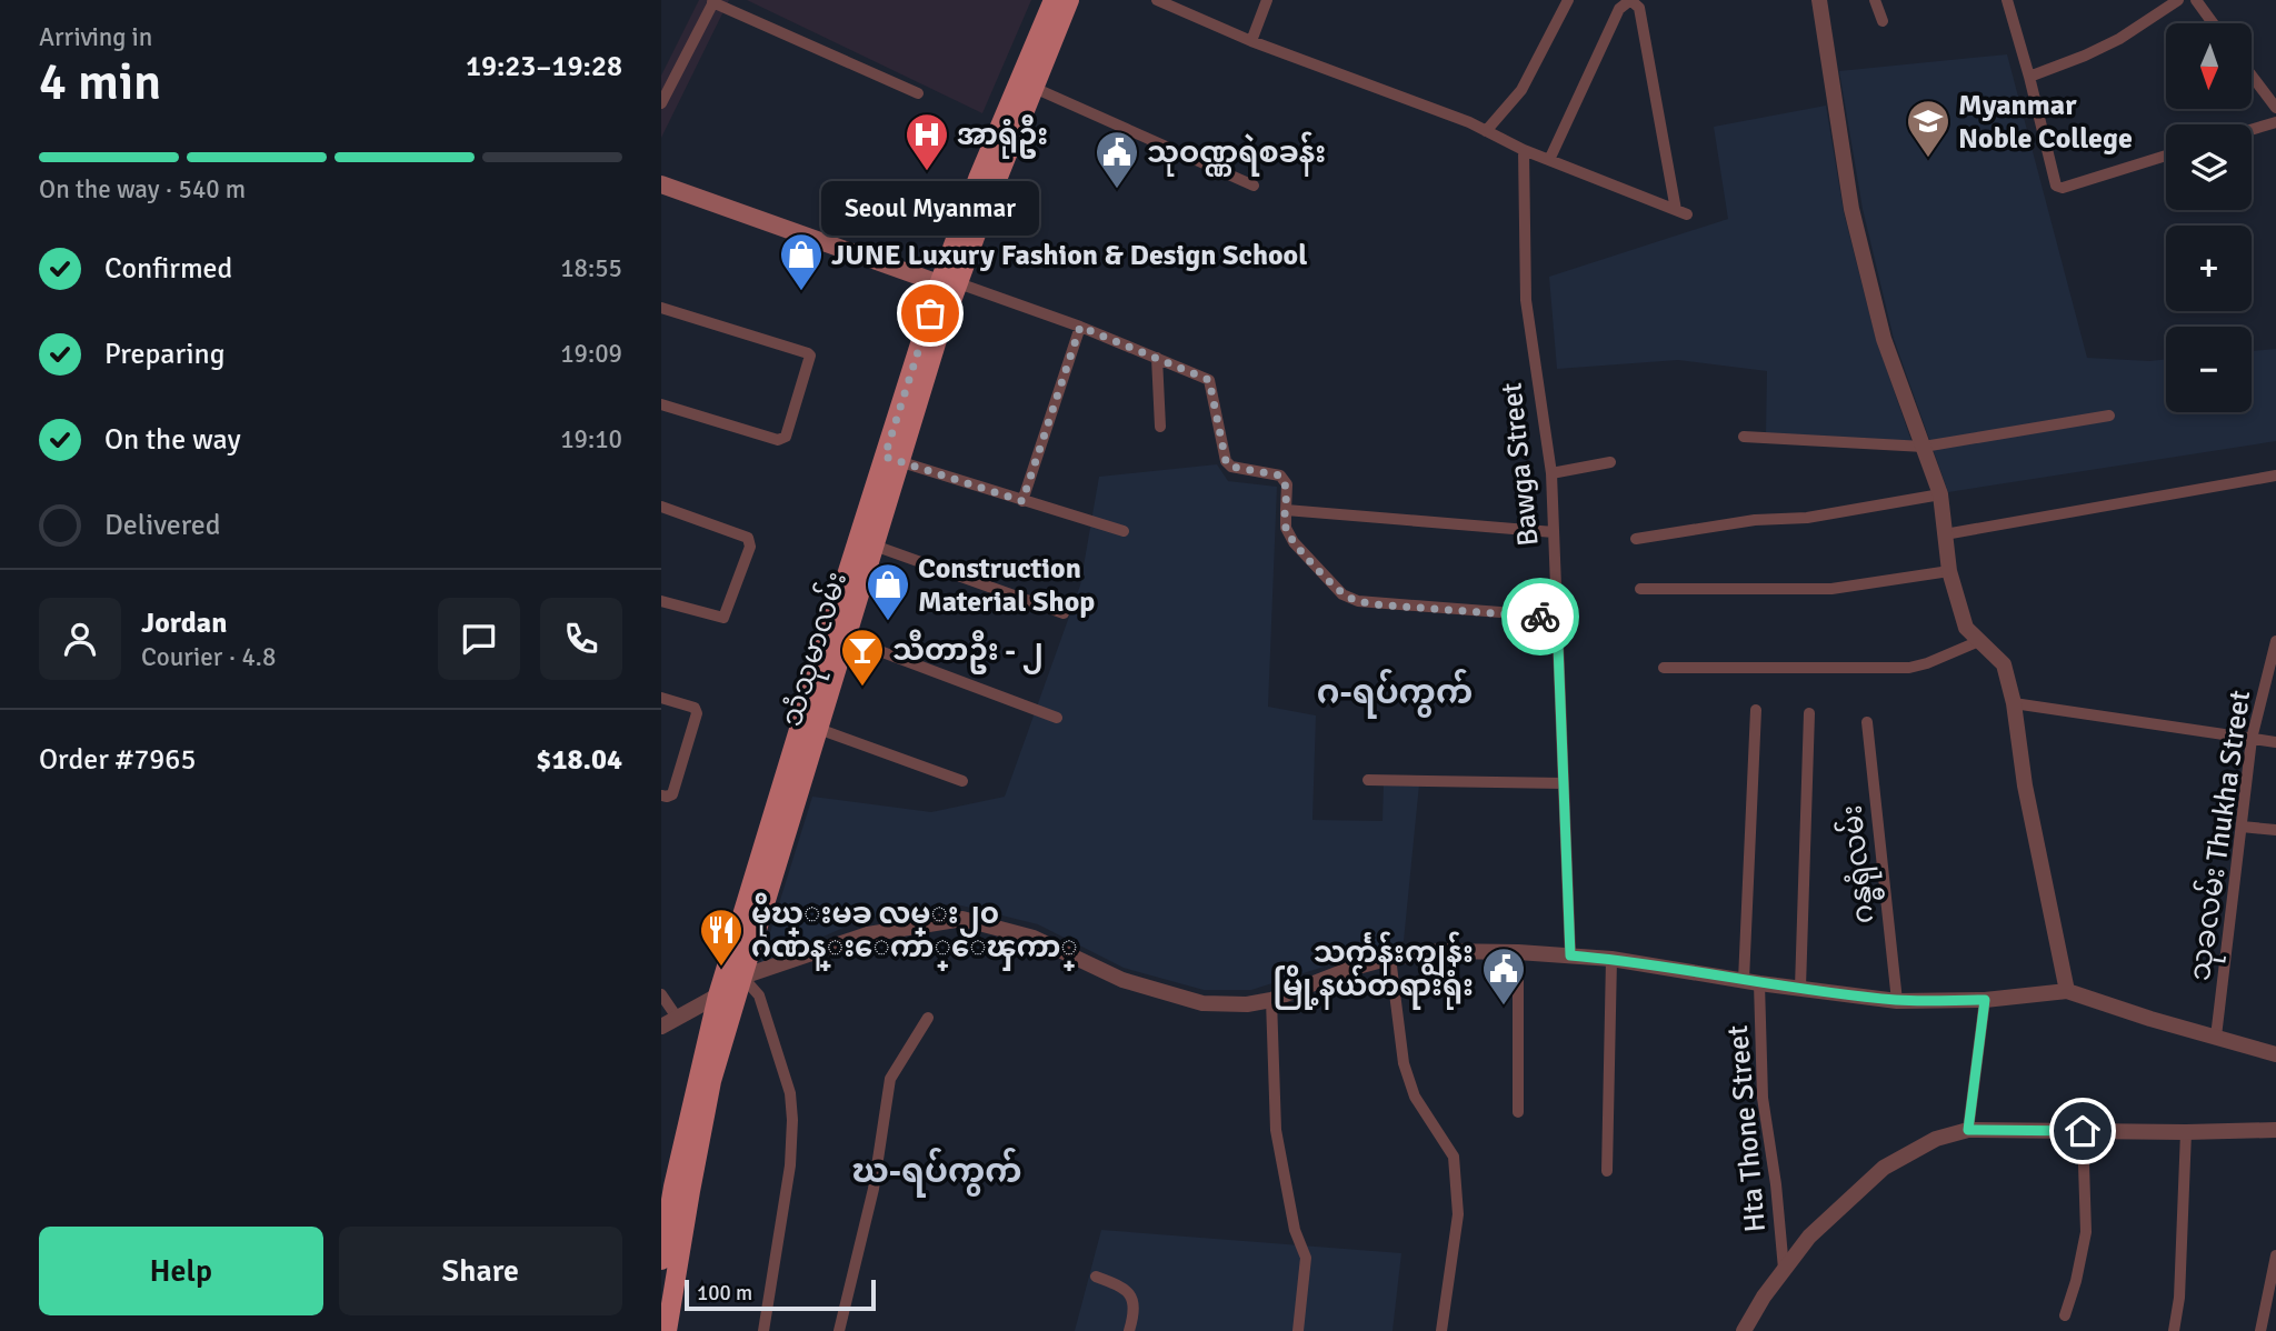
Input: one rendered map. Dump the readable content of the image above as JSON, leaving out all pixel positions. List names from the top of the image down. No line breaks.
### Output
{"streets":{"main road":["သံသုမာလမ်း"],"street":["Bawga Street","သုခလမ်း Thukha Street","ဂန္ဓရုံလမ်း","Hta Thone Street"]},"districts":["ဂ-ရပ်ကွက်","ဃ-ရပ်ကွက်"],"places":{"school or university":["Myanmar Noble College"],"hospital":["အာရုံဦး"],"public building":["သုဝဏ္ဏရဲစခန်း","သင်္ကန်းကျွန်း မြို့နယ်တရားရုံး"],"shop":["JUNE Luxury Fashion & Design School","Construction Material Shop"],"other":["Seoul Myanmar"],"bar":["သီတာဦး - ၂"],"restaurant":["မိုဃ္းမခ လမ္း၂၀ ဂဏန္းေကာ္ေၾကာ္"]},"scale_bar":"100 m","north":"bottom","page":{"heading":["4 min","Arriving in","19:23–19:28"],"panel":["Jordan","Courier · 4.8","Order #7965","$18.04"],"map_buttons":["+","−"],"bar":"On the way · 540 m","bubble":"Seoul Myanmar","list":[["Confirmed","18:55"],["Preparing","19:09"],["On the way","19:10"],"Delivered"],"buttons":["Help","Share"],"scale":"100 m"}}
